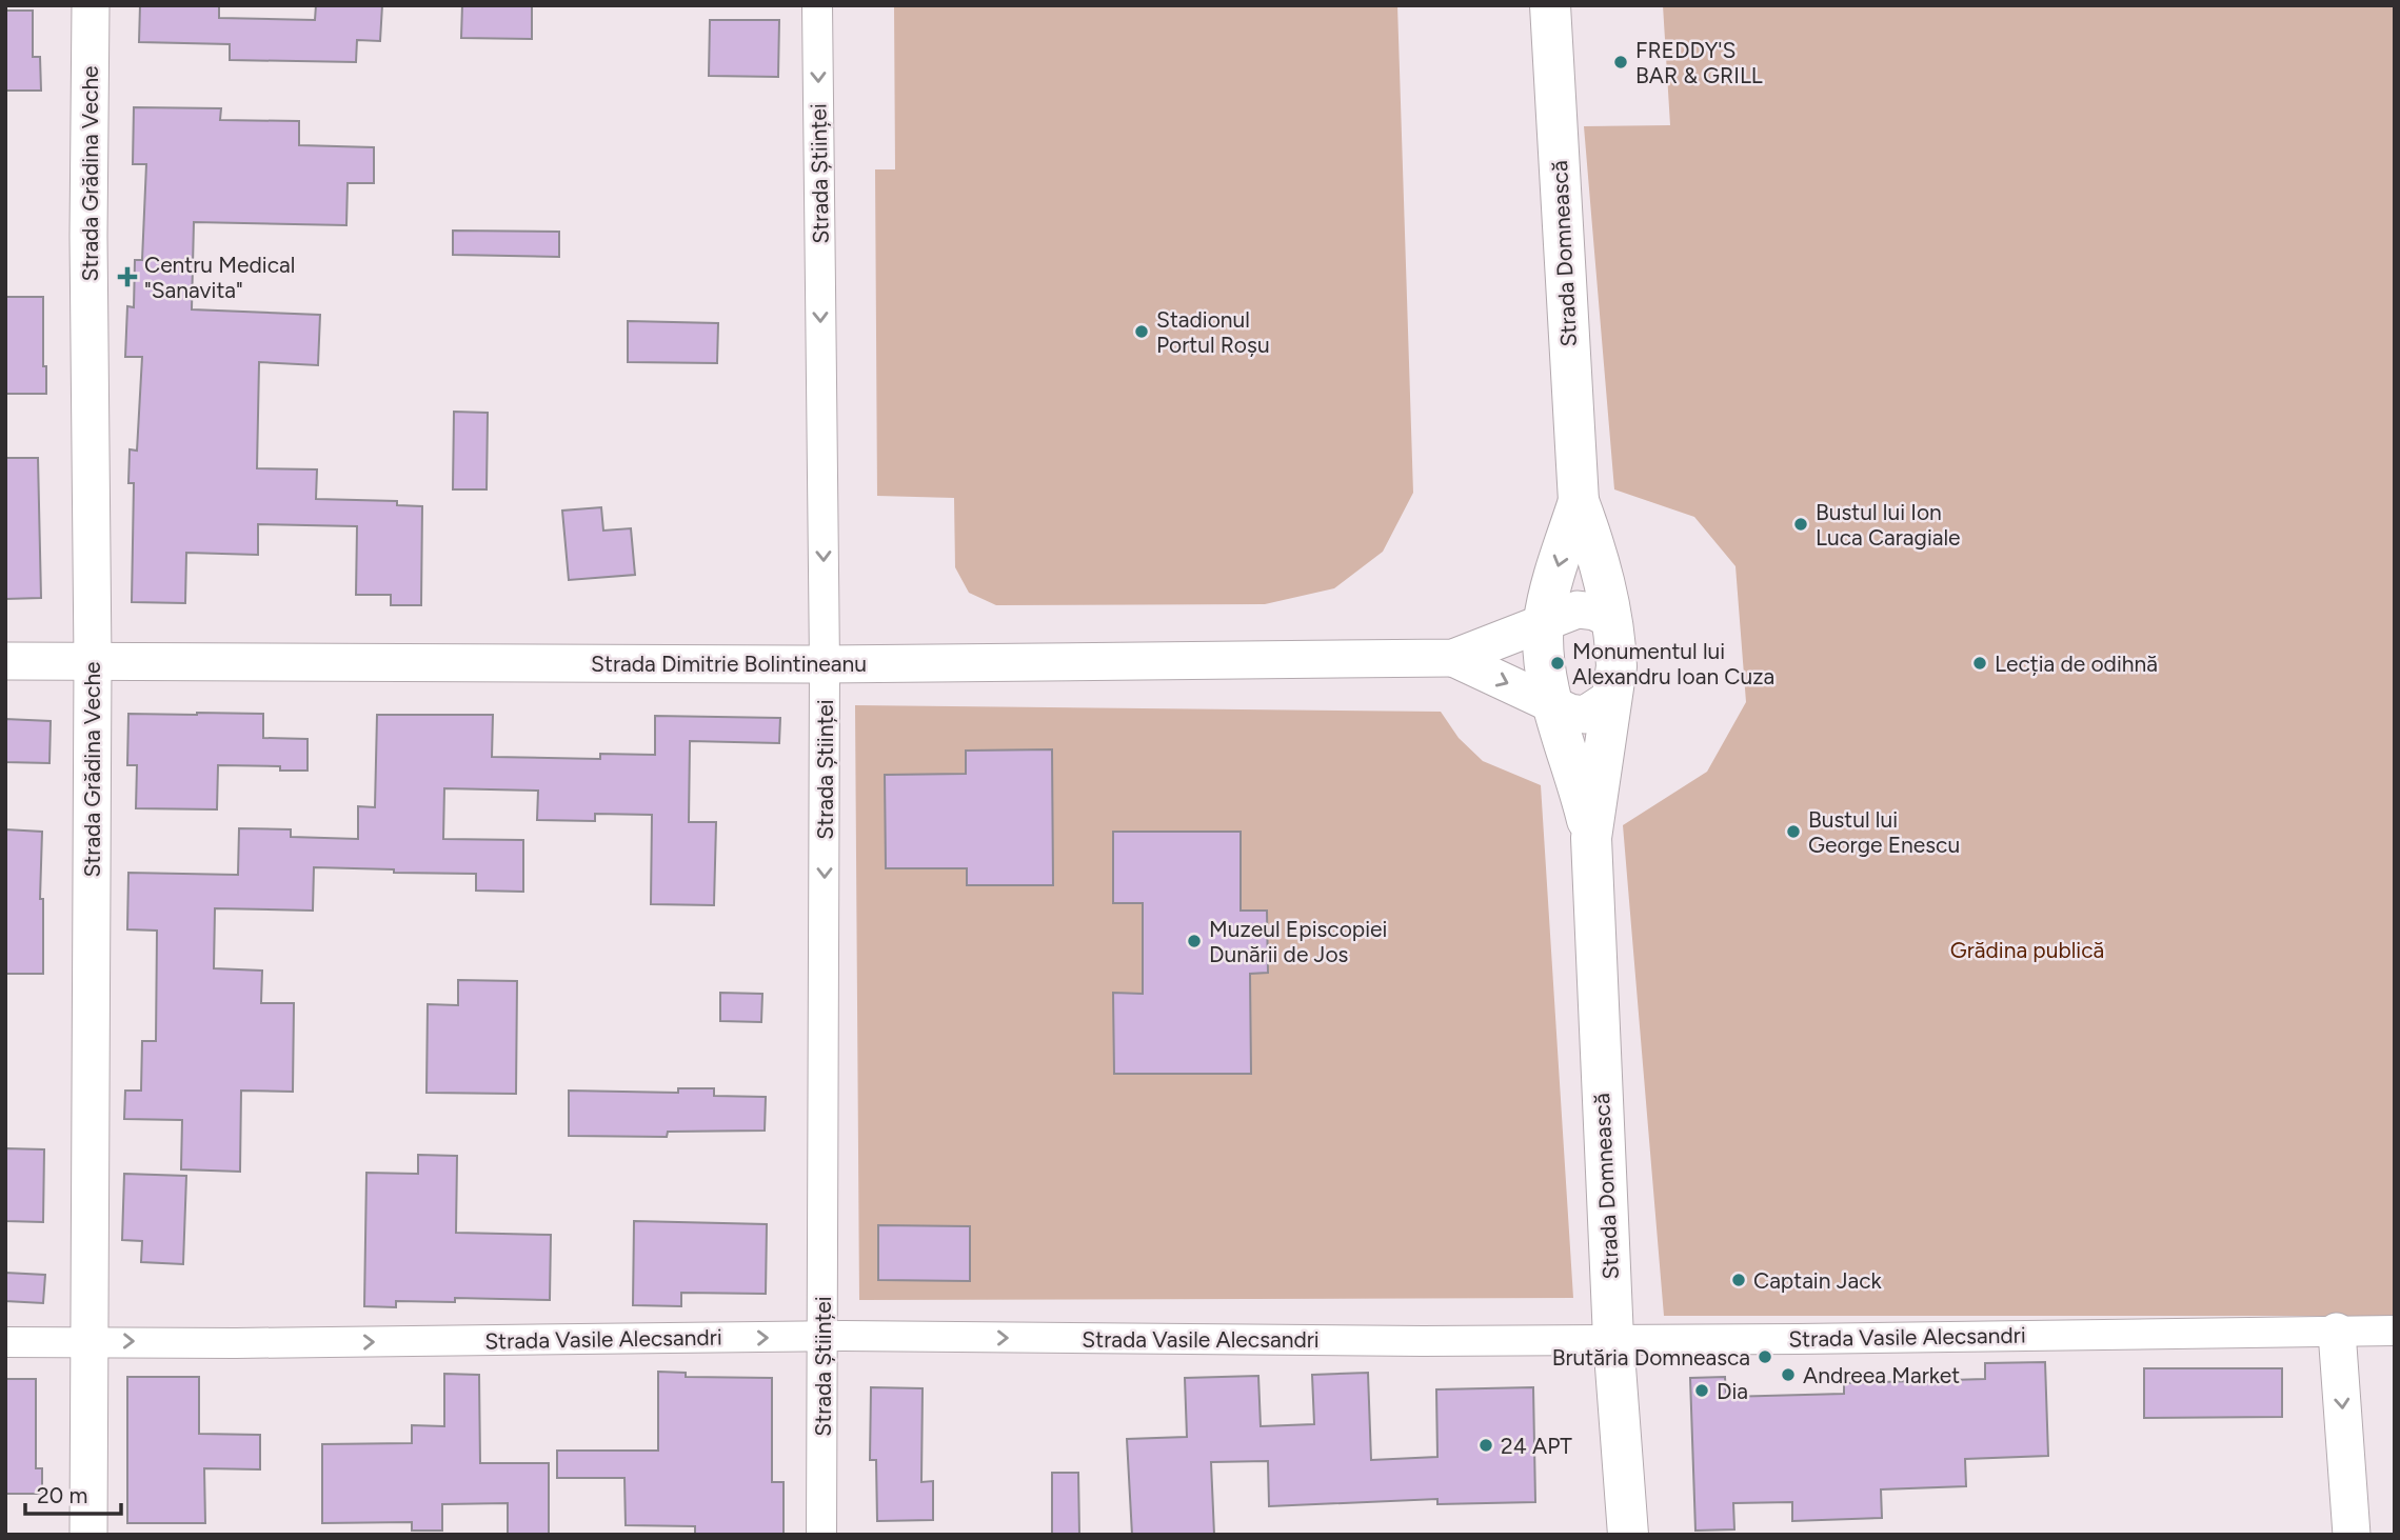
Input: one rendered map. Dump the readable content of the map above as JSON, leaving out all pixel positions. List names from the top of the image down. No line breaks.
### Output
{"streets":{"main road":["Strada Domnească"],"street":["Strada Grădina Veche","Strada Științei","Strada Dimitrie Bolintineanu","Strada Vasile Alecsandri"]},"crossings":[["Strada Grădina Veche","Strada Dimitrie Bolintineanu"],["Strada Grădina Veche","Strada Vasile Alecsandri"],["Strada Științei","Strada Dimitrie Bolintineanu"],["Strada Științei","Strada Vasile Alecsandri"],["Strada Domnească","Strada Dimitrie Bolintineanu"],["Strada Domnească","Strada Vasile Alecsandri"]],"one_way":["Strada Științei","Strada Vasile Alecsandri"],"parks":["Grădina publică"],"places":{"other":["FREDDY'S BAR & GRILL","Stadionul Portul Roșu","Bustul lui Ion Luca Caragiale","Monumentul lui Alexandru Ioan Cuza","Lecția de odihnă","Bustul lui George Enescu","Muzeul Episcopiei Dunării de Jos","Captain Jack","Brutăria Domneasca","Andreea Market","Dia","24 APT"],"health":["Centru Medical \"Sanavita\""]},"scale_bar":"20 m"}
